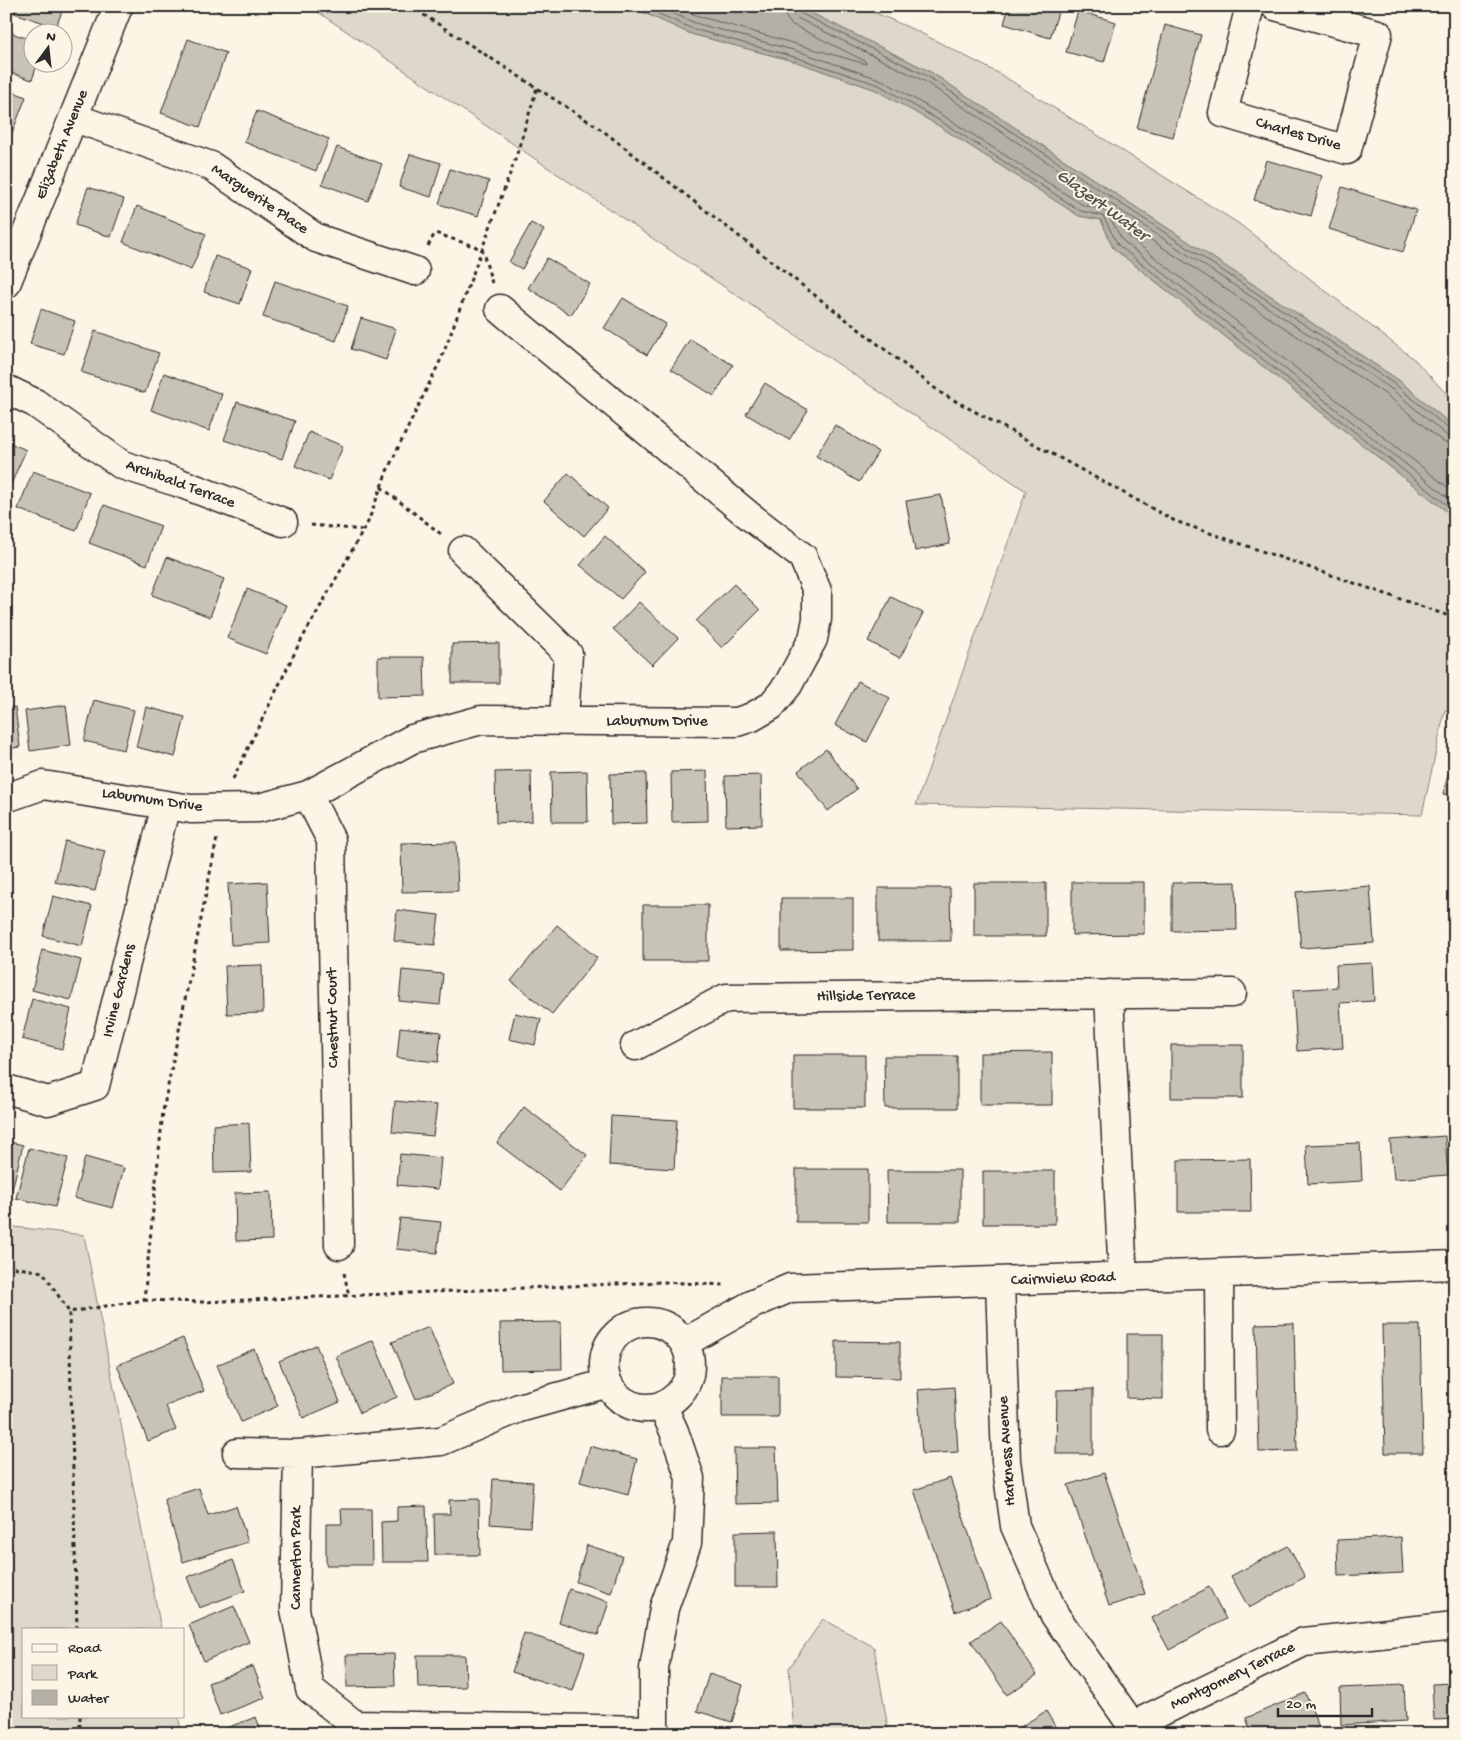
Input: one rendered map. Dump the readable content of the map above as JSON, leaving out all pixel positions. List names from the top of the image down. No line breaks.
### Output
{"streets":{"street":["Charles Drive","Elizabeth Avenue","Marguerite Place","Archibald Terrace","Laburnum Drive","Irvine Gardens","Hillside Terrace","Chestnut Court","Cairnview Road","Harkness Avenue","Cannerton Park","Montgomery Terrace"]},"crossings":[["Elizabeth Avenue","Marguerite Place"],["Laburnum Drive","Irvine Gardens"],["Laburnum Drive","Chestnut Court"],["Cairnview Road","Harkness Avenue"],["Cairnview Road","Cannerton Park"],["Harkness Avenue","Montgomery Terrace"]],"water":["Glazert Water"],"legend":["Road","Park","Water"],"scale_bar":"20 m","north":"top"}
